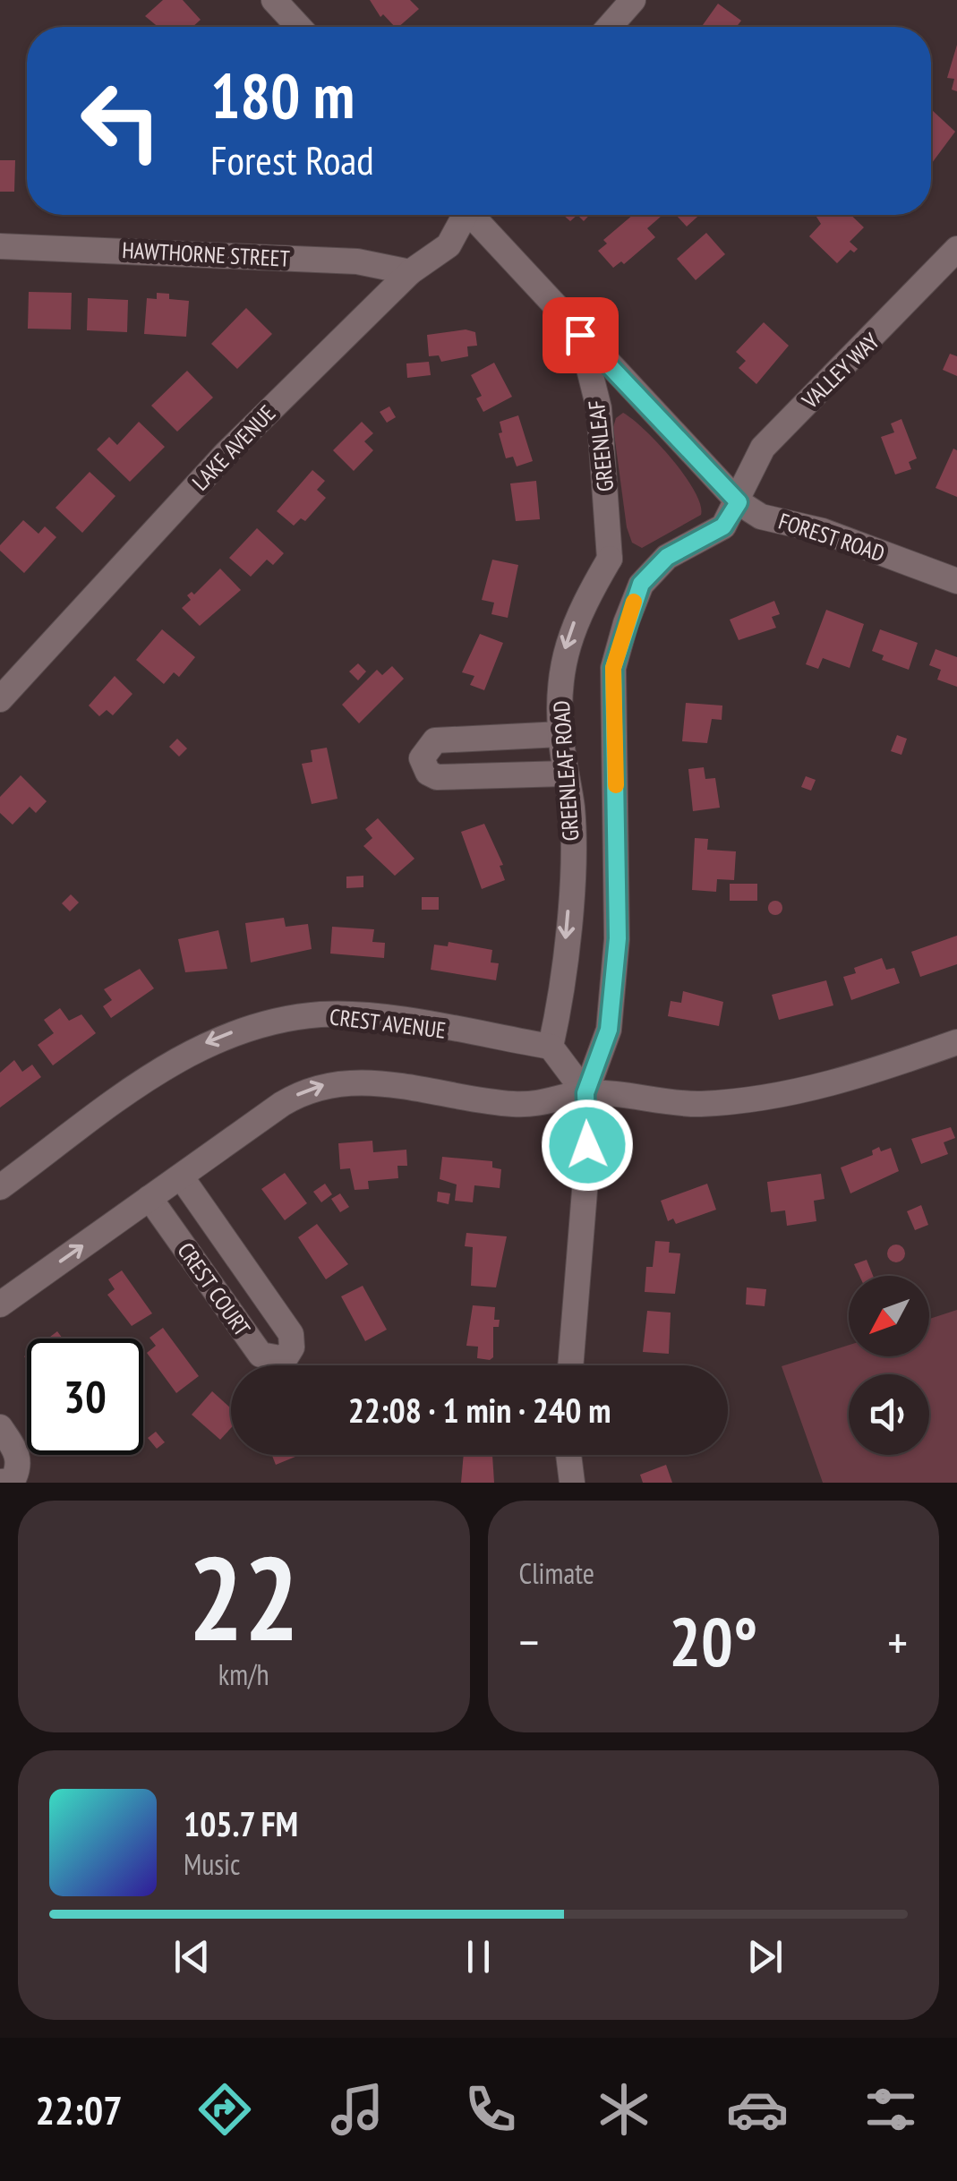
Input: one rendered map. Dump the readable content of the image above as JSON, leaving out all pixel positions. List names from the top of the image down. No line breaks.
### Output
{"streets":{"street":["HAWTHORNE STREET","VALLEY WAY","GREENLEAF","LAKE AVENUE","FOREST ROAD","GREENLEAF ROAD","CREST AVENUE","CREST COURT"]},"crossings":[["HAWTHORNE STREET","LAKE AVENUE"],["VALLEY WAY","FOREST ROAD"],["GREENLEAF","FOREST ROAD"],["GREENLEAF","GREENLEAF ROAD"],["GREENLEAF ROAD","CREST AVENUE"]],"north":"bottom left","page":{"turn":["180 m","Forest Road"],"limit":"30","trip":"22:08 · 1 min · 240 m","tile":[["22","km/h"],"Climate"],"heat":["−","20°","+"],"song":["105.7 FM","Music"],"tabs":"22:07"}}
